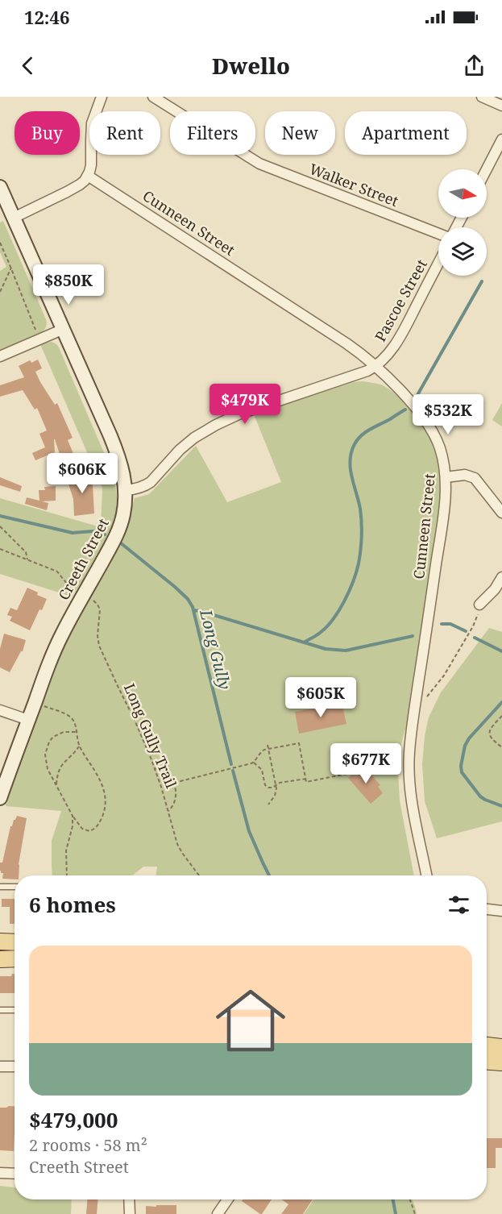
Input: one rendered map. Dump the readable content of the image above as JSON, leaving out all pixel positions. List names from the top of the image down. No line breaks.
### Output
{"streets":{"main road":["Creeth Street"],"street":["Walker Street","Cunneen Street","Pascoe Street"],"path":["Long Gully Trail"]},"crossings":[["Cunneen Street","Pascoe Street"]],"water":["Long Gully"],"north":"right","page":{"status":"12:46","header":"Dwello","chip":["Buy","Rent","Filters","New","Apartment"],"price":["$850K","$479K","$532K","$606K","$605K","$677K"],"heading":"6 homes","list":[{"name":"$479,000","note":"2 rooms · 58 m² · Creeth Street"}]}}
